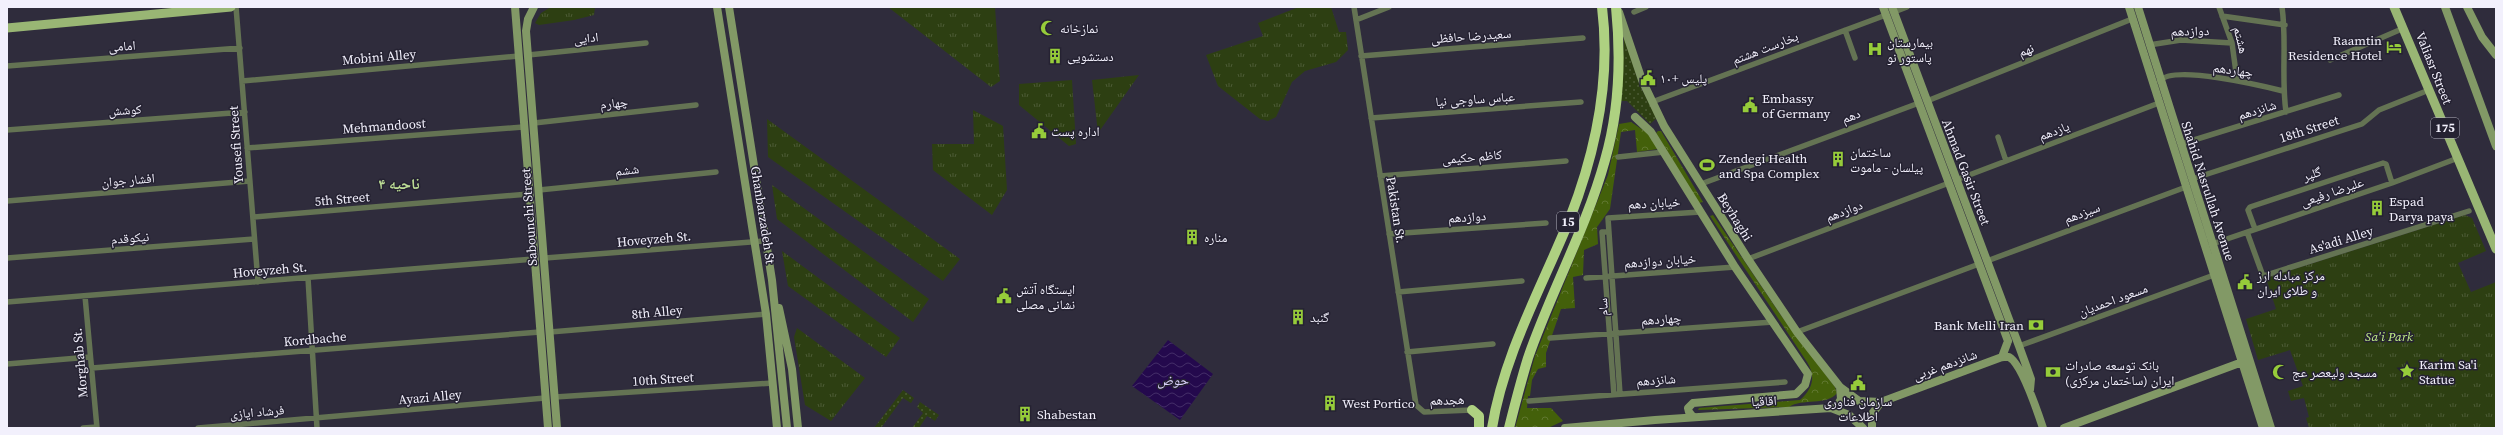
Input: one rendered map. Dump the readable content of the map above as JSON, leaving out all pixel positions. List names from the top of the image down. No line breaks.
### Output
{"streets":{"highway":["15"],"main road":["Valiasr Street","175","Ahmad Gasir Street","Shahid Nasrullah Avenue","Ghanbarzadeh St","Sabounchi Street","Beyhaghi","شانزدهم غربی","اقاقیا"],"street":["دوازدهم","سعیدرضا حافظی","ادایی","هشتم","امامی","بخارست هشتم","نهم","Mobini Alley","چهاردهم","عباس ساوجی نیا","چهارم","کوشش","شانزدهم","دهم","Mehmandoost","18th Street","یازدهم","Yousefi Street","کاظم حکیمی","ششم","گلپر","افشار جوان","علیرضا رفیعی","5th Street","خیابان دهم","Pakistan St.","سیزدهم","نیکوقدم","Hoveyzeh St.","As'adi Alley","خیابان دوازدهم","مسعود احمدیان","سام","8th Alley","Kordbache","Morghab St.","10th Street","Ayazi Alley","هجدهم","فرشاد ایازی"]},"crossings":[["دوازدهم","هشتم"],["دوازدهم","یازدهم"],["دوازدهم","Ahmad Gasir Street"],["دوازدهم","Shahid Nasrullah Avenue"],["دوازدهم","Pakistan St."],["دوازدهم","Beyhaghi"],["سعیدرضا حافظی","Pakistan St."],["ادایی","Sabounchi Street"],["هشتم","چهاردهم"],["امامی","Yousefi Street"],["بخارست هشتم","Ahmad Gasir Street"],["بخارست هشتم","Beyhaghi"],["نهم","دهم"],["نهم","Ahmad Gasir Street"],["Mobini Alley","Yousefi Street"],["Mobini Alley","Sabounchi Street"],["Valiasr Street","18th Street"],["Valiasr Street","علیرضا رفیعی"],["چهاردهم","Shahid Nasrullah Avenue"],["چهاردهم","Beyhaghi"],["چهاردهم","سام"],["عباس ساوجی نیا","Pakistan St."],["چهارم","Sabounchi Street"],["کوشش","Yousefi Street"],["شانزدهم","Shahid Nasrullah Avenue"],["شانزدهم","سام"],["دهم","Ahmad Gasir Street"],["دهم","Beyhaghi"],["Mehmandoost","Yousefi Street"],["Mehmandoost","Sabounchi Street"],["18th Street","Shahid Nasrullah Avenue"],["یازدهم","Ahmad Gasir Street"],["Yousefi Street","افشار جوان"],["Yousefi Street","5th Street"],["Yousefi Street","نیکوقدم"],["Yousefi Street","Hoveyzeh St."],["کاظم حکیمی","Pakistan St."],["ششم","Sabounchi Street"],["Ahmad Gasir Street","سیزدهم"],["Ahmad Gasir Street","مسعود احمدیان"],["گلپر","علیرضا رفیعی"],["Shahid Nasrullah Avenue","علیرضا رفیعی"],["Shahid Nasrullah Avenue","مسعود احمدیان"],["علیرضا رفیعی","As'adi Alley"],["5th Street","Sabounchi Street"],["خیابان دهم","Beyhaghi"],["خیابان دهم","سام"],["Pakistan St.","هجدهم"],["Ghanbarzadeh St","Hoveyzeh St."],["Ghanbarzadeh St","8th Alley"],["Ghanbarzadeh St","10th Street"],["Sabounchi Street","Hoveyzeh St."],["Sabounchi Street","8th Alley"],["Sabounchi Street","Kordbache"],["Sabounchi Street","10th Street"],["Sabounchi Street","Ayazi Alley"],["Beyhaghi","15"],["Beyhaghi","خیابان دوازدهم"],["Beyhaghi","شانزدهم غربی"],["Beyhaghi","اقاقیا"],["Hoveyzeh St.","Morghab St."],["خیابان دوازدهم","سام"],["Kordbache","Morghab St."],["Ayazi Alley","فرشاد ایازی"]],"districts":["ناحیه ۴"],"water":["حوض"],"parks":["Sa'i Park"],"places":{"mosque":["نمازخانه","مسجد ولیعصر عج"],"hotel":["Raamtin Residence Hotel"],"hospital":["بیمارستان پاستور نو"],"building":["دستشویی","ساختمان پیلسان - ماموت","Espad Darya paya","مناره","گنبد","West Portico","Shabestan"],"public building":["پلیس +۱٠","Embassy of Germany","اداره پست","مركز مبادله ارز و طلای ايران","ایستگاه آتش نشانی مصلی","سازمان فناوری اطلاعات"],"sports":["Zendegi Health and Spa Complex"],"bank":["Bank Melli Iran","بانک توسعه صادرات ایران (ساختمان مرکزی)"],"place":["Karim Sa'i Statue"]}}
